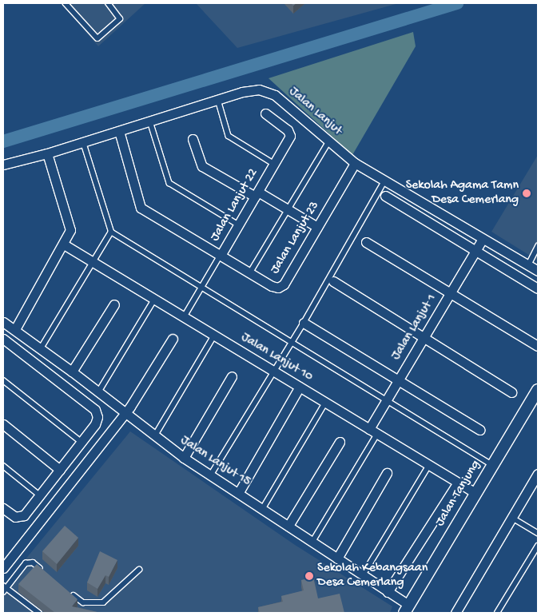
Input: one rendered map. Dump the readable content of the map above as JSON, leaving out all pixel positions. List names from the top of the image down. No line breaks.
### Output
{"streets":{"street":["Jalan Lanjut","Jalan Lanjut 22","Jalan Lanjut 23","Jalan Lanjut 1","Jalan Lanjut 10","Jalan Lanjut 15","Jalan Tanjung"]},"crossings":[["Jalan Lanjut","Jalan Lanjut 23"],["Jalan Lanjut","Jalan Lanjut 1"],["Jalan Lanjut 22","Jalan Lanjut 23"],["Jalan Lanjut 22","Jalan Lanjut 10"],["Jalan Lanjut 1","Jalan Lanjut 10"],["Jalan Lanjut 10","Jalan Tanjung"],["Jalan Lanjut 15","Jalan Tanjung"]],"places":["Sekolah Agama Tamn Desa Cemerlang","Sekolah Kebangsaan Desa Cemerlang"]}
